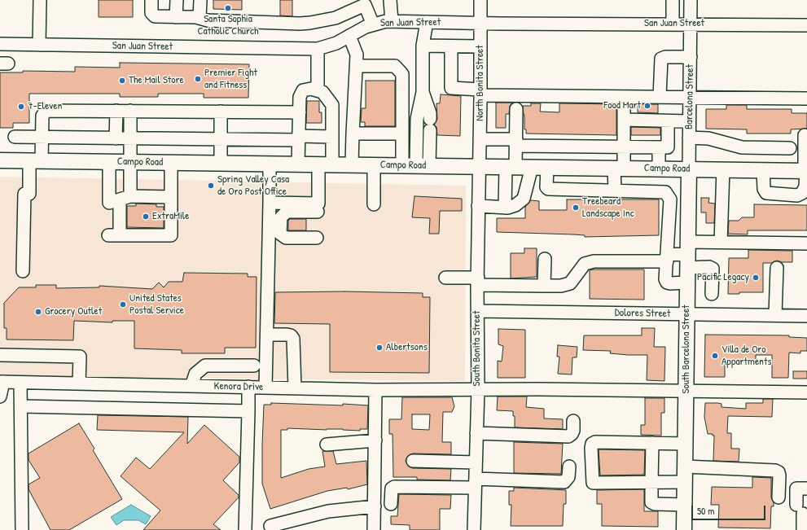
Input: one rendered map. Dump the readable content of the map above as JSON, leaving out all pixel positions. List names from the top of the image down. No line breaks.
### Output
{"streets":{"main road":["Campo Road","South Barcelona Street"],"street":["San Juan Street","North Bonita Street","Barcelona Street","Dolores Street","South Bonita Street","Kenora Drive"]},"crossings":[["San Juan Street","North Bonita Street"],["San Juan Street","Barcelona Street"],["North Bonita Street","Campo Road"],["North Bonita Street","South Bonita Street"],["Barcelona Street","Campo Road"],["Barcelona Street","South Barcelona Street"],["Campo Road","South Bonita Street"],["Campo Road","South Barcelona Street"],["Dolores Street","South Bonita Street"],["Dolores Street","South Barcelona Street"],["South Bonita Street","Kenora Drive"],["South Barcelona Street","Kenora Drive"]],"places":["Santa Sophia Catholic Church","Premier Fight and Fitness","The Mail Store","Food Mart","7-Eleven","Spring Valley Casa de Oro Post Office","Treebeard Landscape Inc","ExtraMile","Pacific Legacy","United States Postal Service","Grocery Outlet","Albertsons","Villa de Oro Appartments"],"scale_bar":"50 m"}
